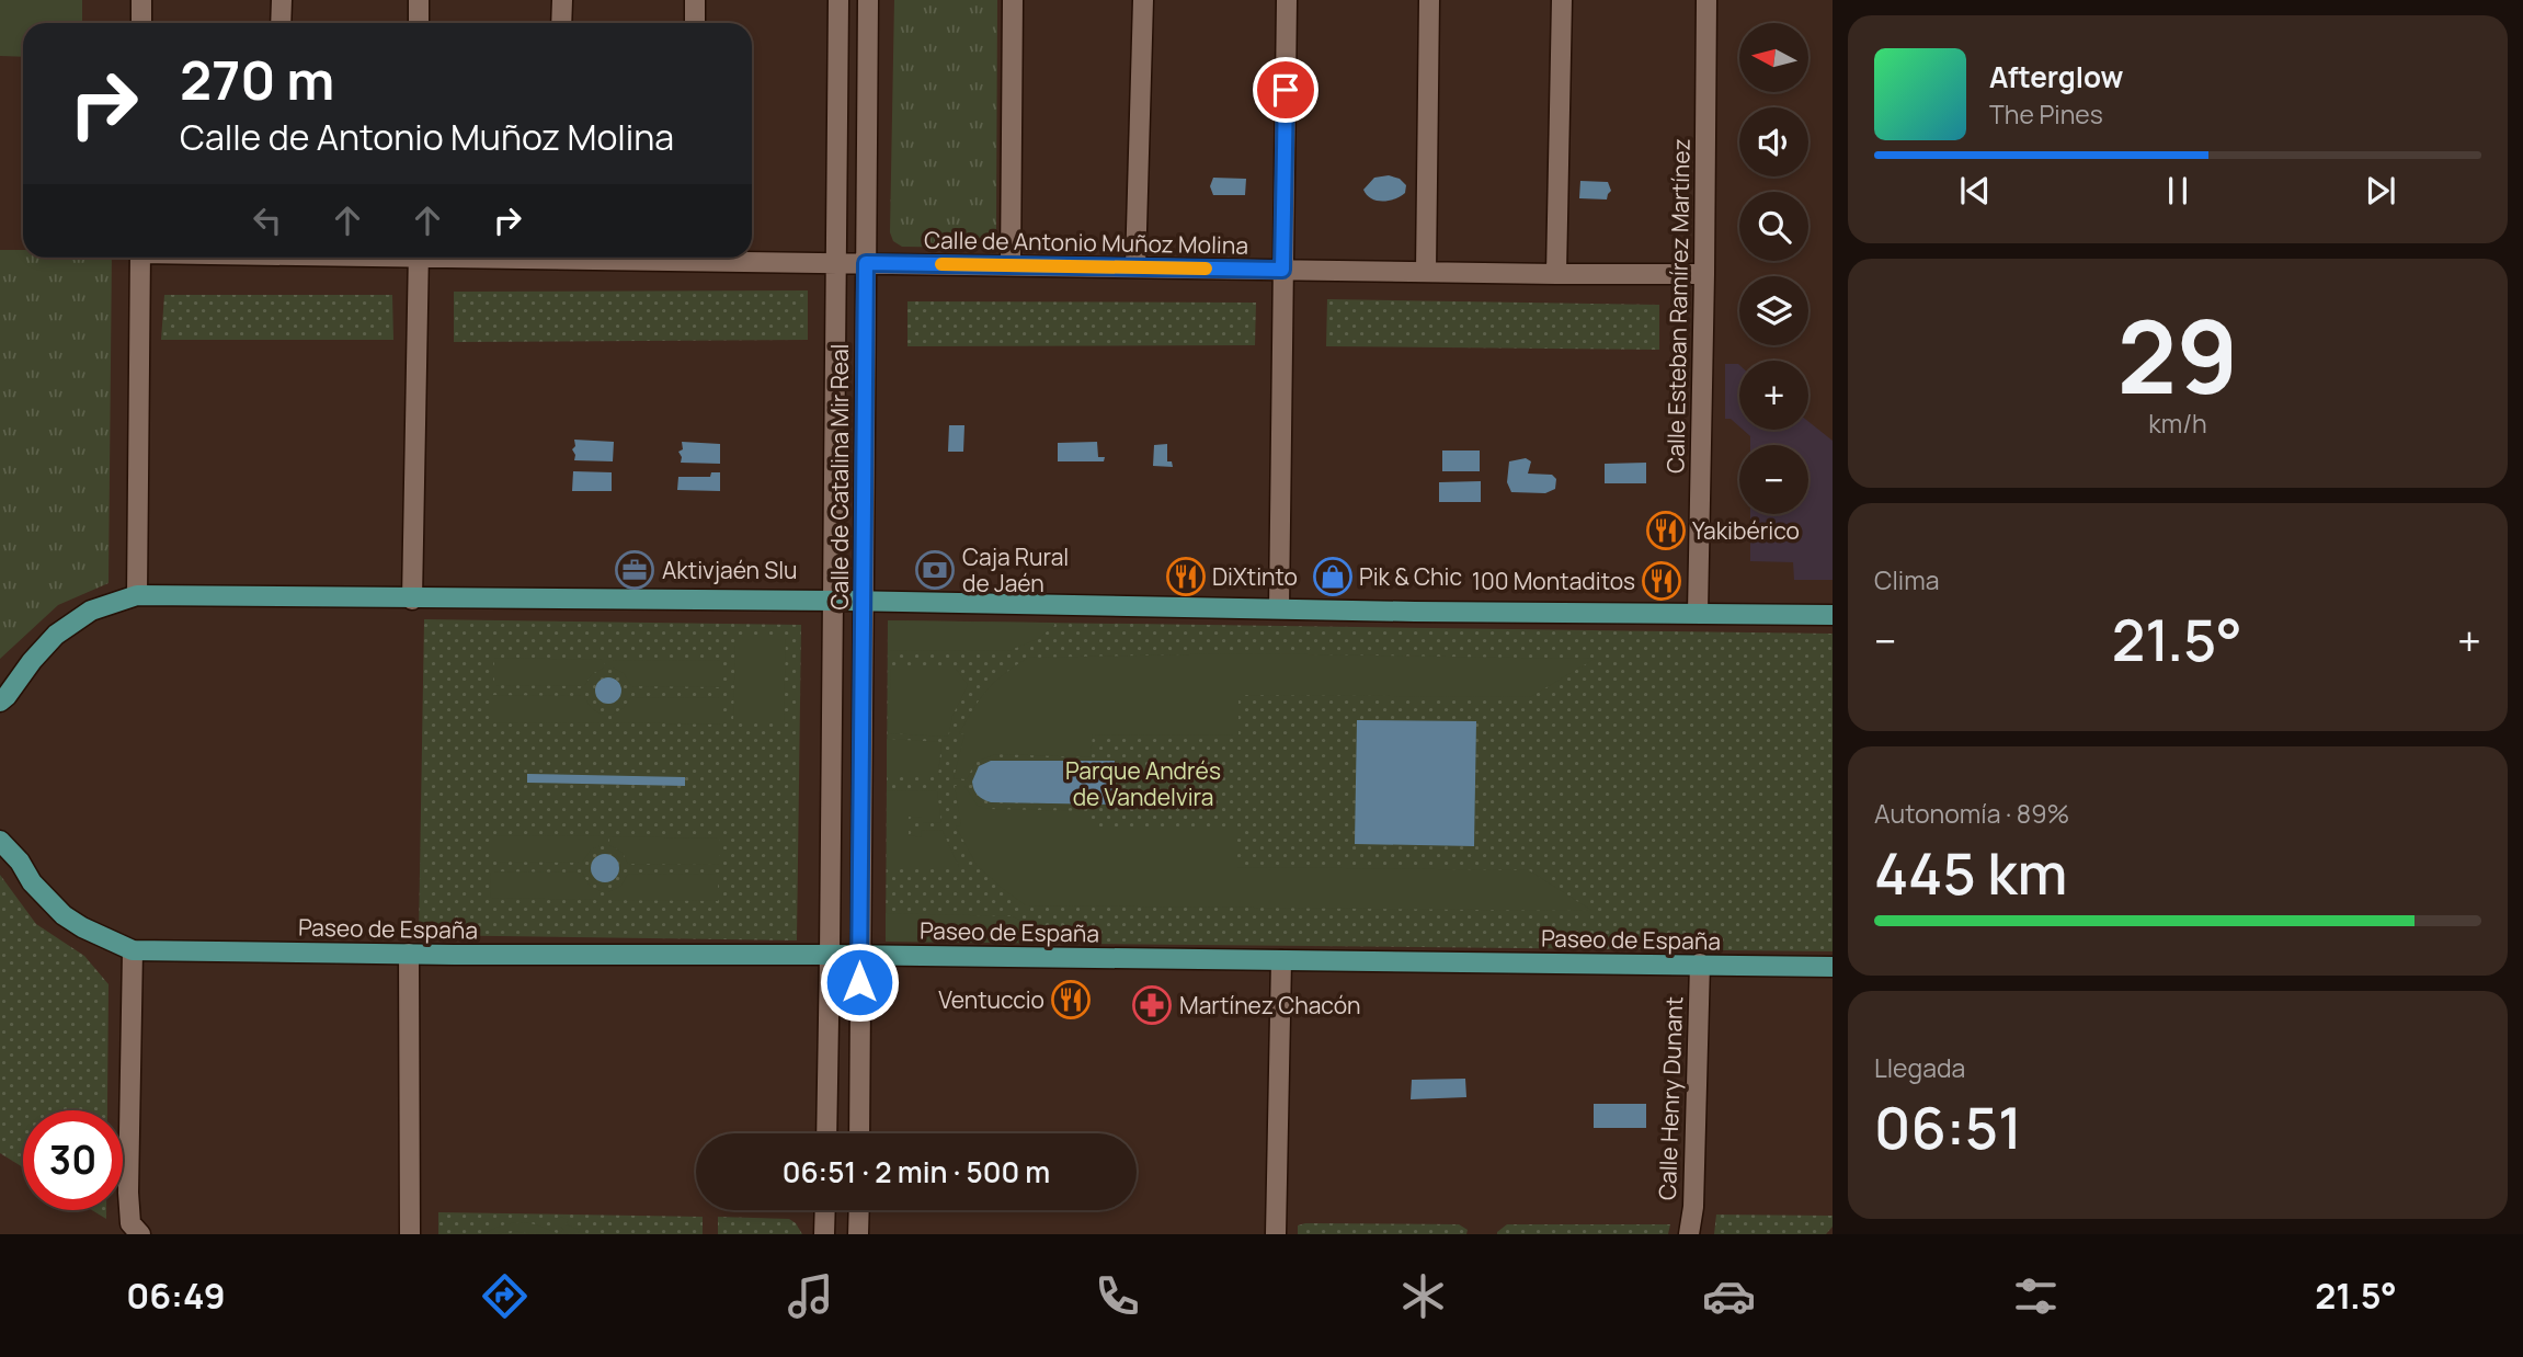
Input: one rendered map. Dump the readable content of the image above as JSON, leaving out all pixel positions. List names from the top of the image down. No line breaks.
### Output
{"streets":{"main road":["Paseo de España"],"street":["Calle de Antonio Muñoz Molina","Calle Esteban Ramírez Martínez","Calle de Catalina Mir Real","Calle Henry Dunant"]},"crossings":[["Calle de Antonio Muñoz Molina","Calle Esteban Ramírez Martínez"],["Calle de Antonio Muñoz Molina","Calle de Catalina Mir Real"],["Calle de Catalina Mir Real","Paseo de España"],["Paseo de España","Calle Henry Dunant"]],"parks":["Parque Andrés de Vandelvira"],"places":{"restaurant":["Yakibérico","DiXtinto","100 Montaditos","Ventuccio"],"office":["Aktivjaén Slu"],"bank":["Caja Rural de Jaén"],"shop":["Pik & Chic"],"pharmacy":["Martínez Chacón"]},"north":"left","page":{"map_buttons":["+","−"],"turn":["270 m","Calle de Antonio Muñoz Molina"],"song":["Afterglow","The Pines"],"tile":[["29","km/h"],"Clima",["Autonomía · 89%","445 km"],["Llegada","06:51"]],"heat":["−","21.5°","+"],"limit":"30","trip":"06:51 · 2 min · 500 m","tabs":["06:49","21.5°"]}}
